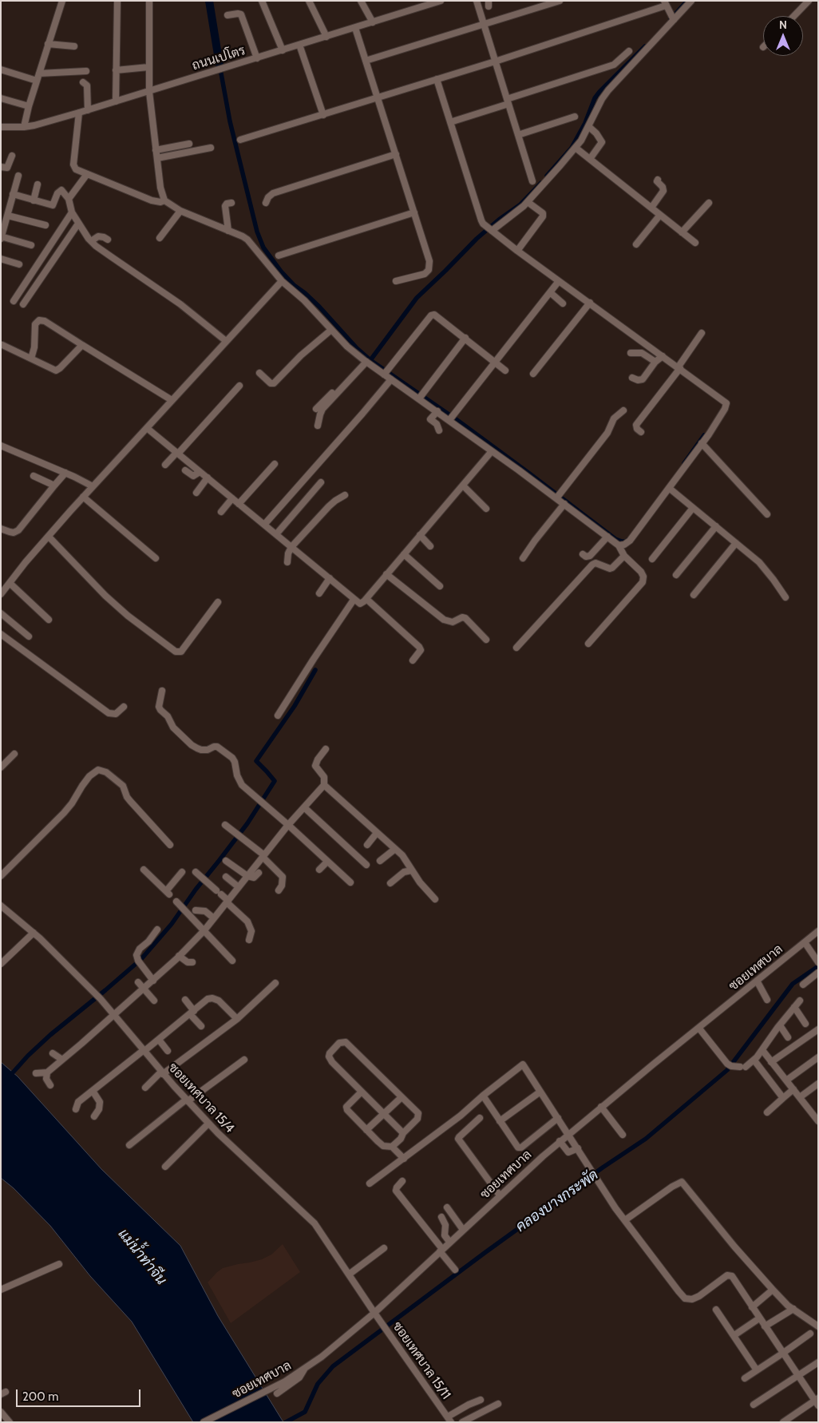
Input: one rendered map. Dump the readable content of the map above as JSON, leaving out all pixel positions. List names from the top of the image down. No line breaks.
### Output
{"streets":{"street":["ถนนเปโตร","ซอยเทศบาล","ซอยเทศบาล 15/4","ซอยเทศบาล 15/11"]},"crossings":[["ซอยเทศบาล","ซอยเทศบาล 15/4"],["ซอยเทศบาล","ซอยเทศบาล 15/11"],["ซอยเทศบาล 15/4","ซอยเทศบาล 15/11"]],"water":["คลองบางกระพัด","แม่น้ำท่าจีน"],"scale_bar":"200 m","north":"top"}
